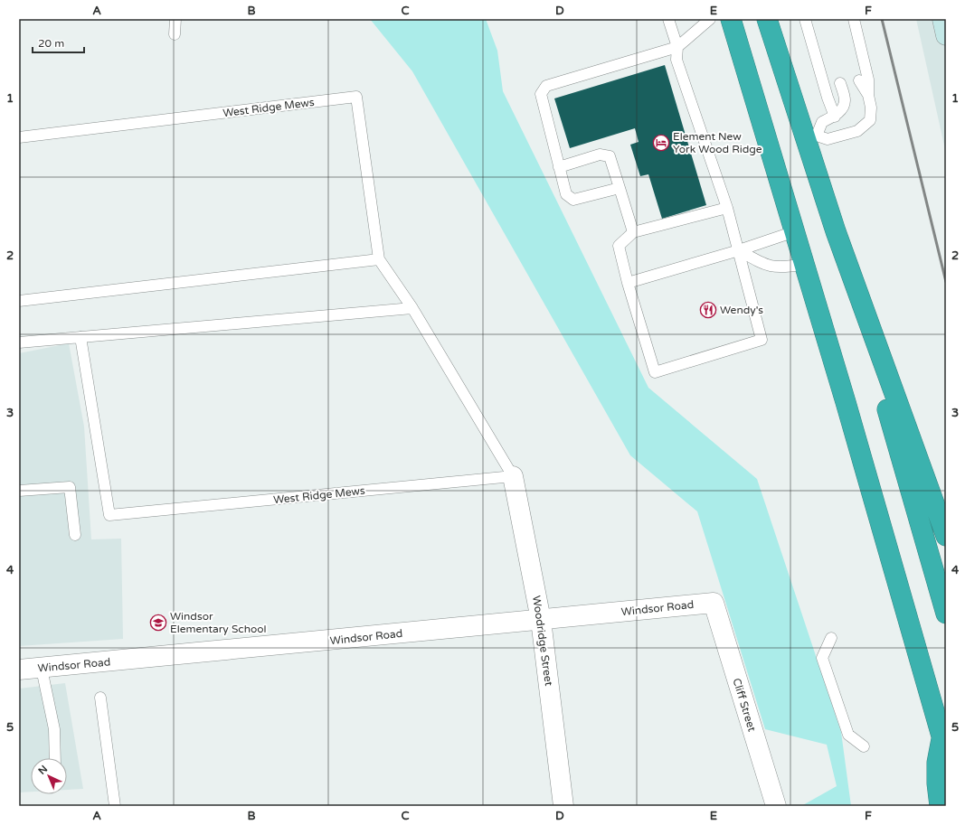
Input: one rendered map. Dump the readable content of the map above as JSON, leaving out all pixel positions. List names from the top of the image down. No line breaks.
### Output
{"streets":{"street":["Windsor Road","Woodridge Street","Cliff Street"],"lane":["West Ridge Mews"]},"crossings":[["West Ridge Mews","Woodridge Street"],["Windsor Road","Woodridge Street"],["Windsor Road","Cliff Street"]],"places":{"hotel":["Element New York Wood Ridge"],"restaurant":["Wendy's"],"school or university":["Windsor Elementary School"]},"scale_bar":"20 m","north":"top left","grid":{"columns":["A","B","C","D","E","F"],"rows":["1","2","3","4","5"]}}
